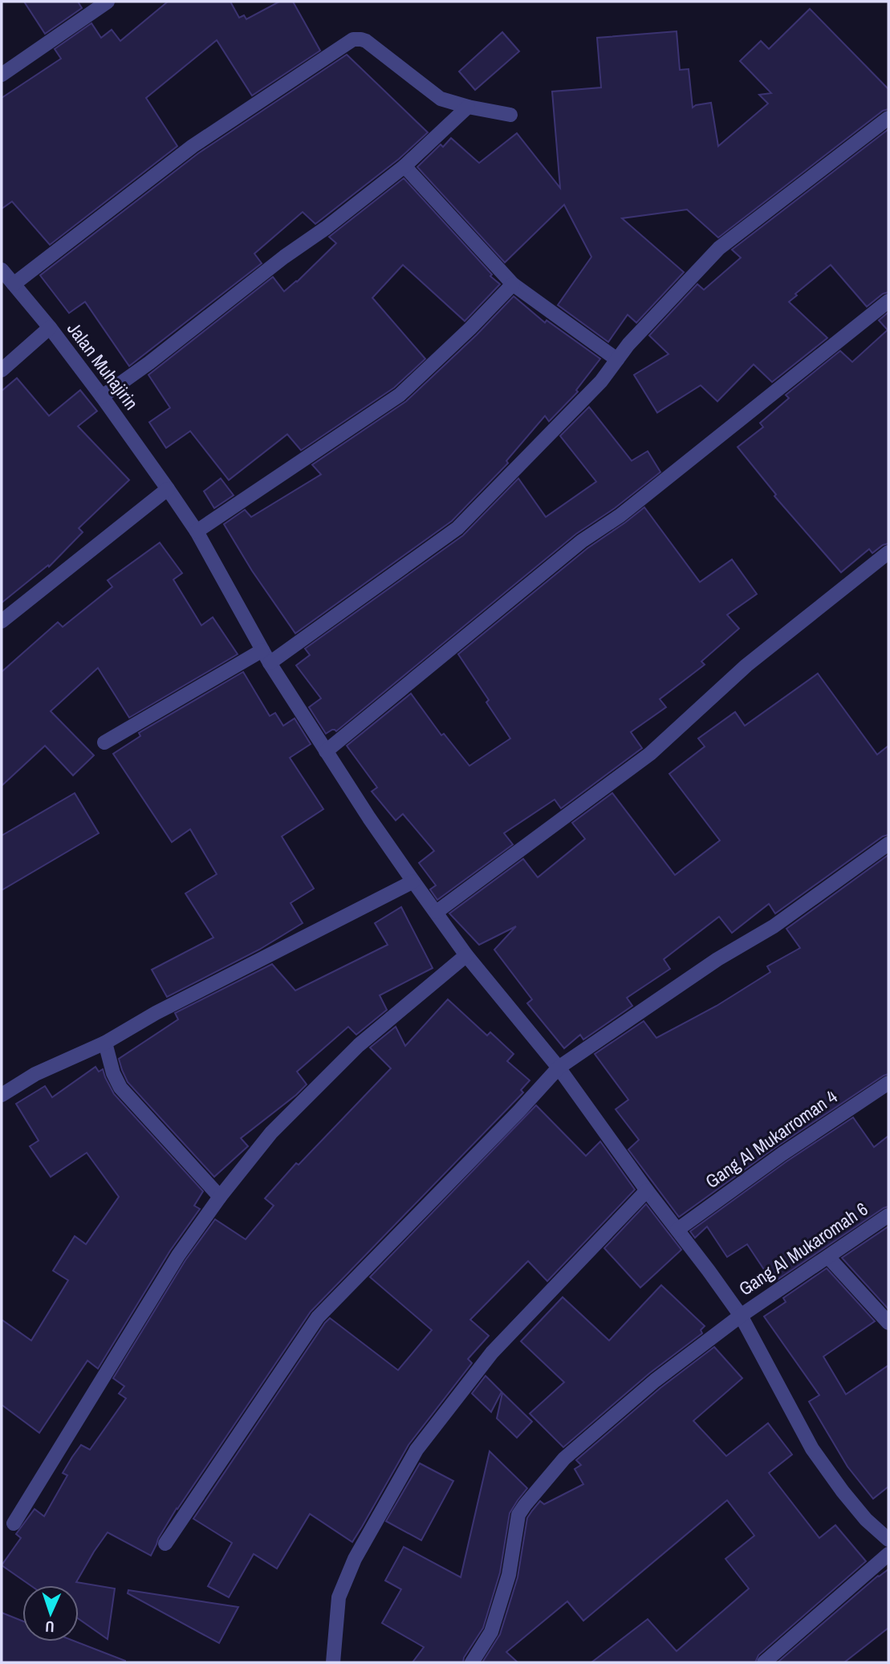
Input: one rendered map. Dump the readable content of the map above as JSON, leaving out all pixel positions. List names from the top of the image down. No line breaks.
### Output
{"streets":{"street":["Jalan Muhajirin","Gang Al Mukarroman 4","Gang Al Mukaromah 6"]},"crossings":[["Jalan Muhajirin","Gang Al Mukarroman 4"],["Jalan Muhajirin","Gang Al Mukaromah 6"]],"north":"bottom"}
